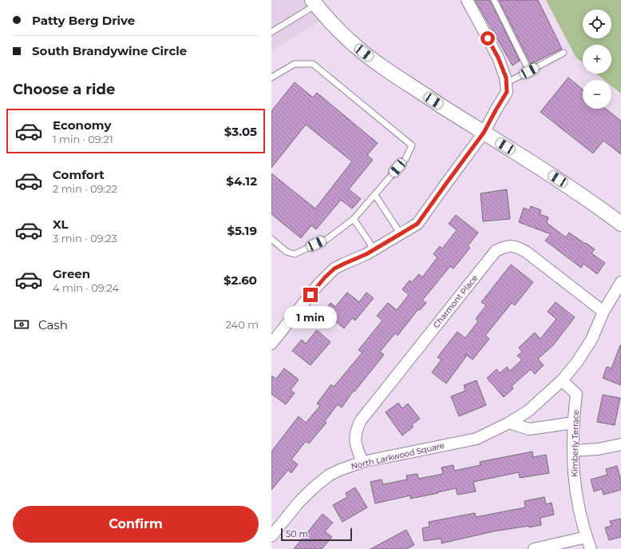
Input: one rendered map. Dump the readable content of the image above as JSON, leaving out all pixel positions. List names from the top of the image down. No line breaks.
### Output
{"streets":{"street":["Charmont Place","Kimberly Terrace","North Larkwood Square"]},"crossings":[["Charmont Place","North Larkwood Square"],["Kimberly Terrace","North Larkwood Square"]],"scale_bar":"50 m","page":{"banner":["Patty Berg Drive","South Brandywine Circle"],"map_buttons":["+","−"],"heading":"Choose a ride","list":[{"name":"Economy","note":"1 min · 09:21","value":"$3.05"},{"name":"Comfort","note":"2 min · 09:22","value":"$4.12"},{"name":"XL","note":"3 min · 09:23","value":"$5.19"},{"name":"Green","note":"4 min · 09:24","value":"$2.60"}],"bubble":"1 min","pay":["Cash","240 m"],"buttons":"Confirm","scale":"50 m"}}
